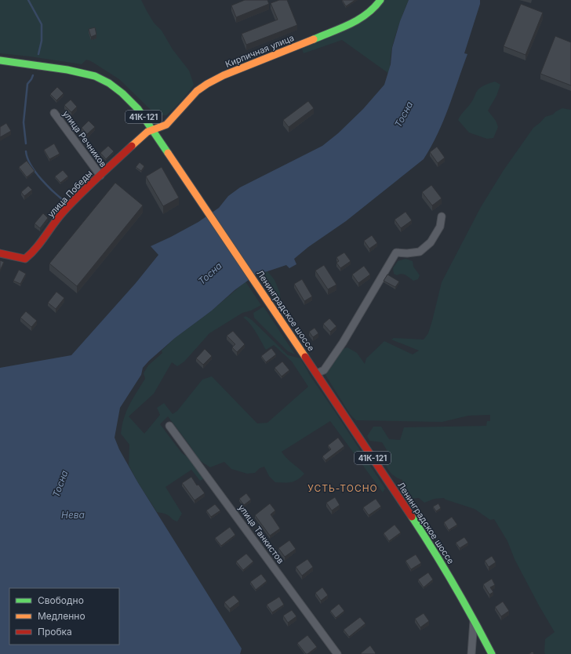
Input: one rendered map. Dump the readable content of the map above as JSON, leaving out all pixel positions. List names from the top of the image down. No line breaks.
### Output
{"streets":{"main road":["Кирпичная улица","41К-121","улица Победы","Ленинградское шоссе"],"street":["улица Речников","улица Танкистов"]},"crossings":[["Кирпичная улица","улица Победы"],["Кирпичная улица","Ленинградское шоссе"],["улица Речников","улица Победы"],["улица Победы","Ленинградское шоссе"]],"districts":["УСТЬ-ТОСНО"],"water":["Тосна","Нева"],"legend":["Свободно","Медленно","Пробка"]}
